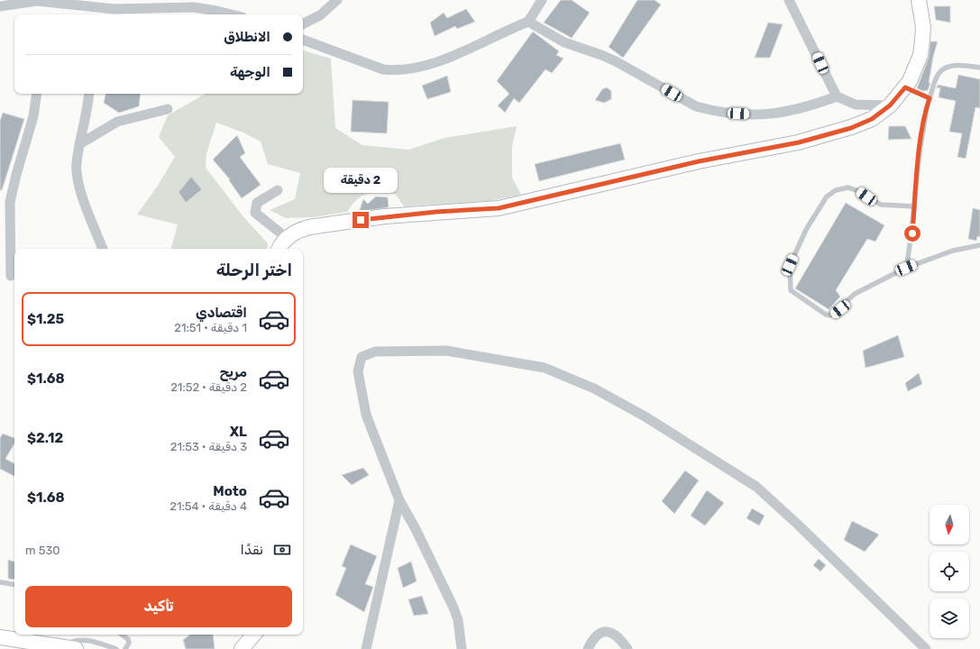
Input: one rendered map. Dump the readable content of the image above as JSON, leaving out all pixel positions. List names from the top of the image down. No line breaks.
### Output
{"north":"bottom","page":{"banner":["الانطلاق","الوجهة"],"bubble":"2 دقيقة","heading":"اختر الرحلة","list":[{"name":"اقتصادي","note":"1 دقيقة · 21:51","value":"$1.25"},{"name":"مريح","note":"2 دقيقة · 21:52","value":"$1.68"},{"name":"XL","note":"3 دقيقة · 21:53","value":"$2.12"},{"name":"Moto","note":"4 دقيقة · 21:54","value":"$1.68"}],"pay":["نقدًا","530 m"],"buttons":"تأكيد"}}
